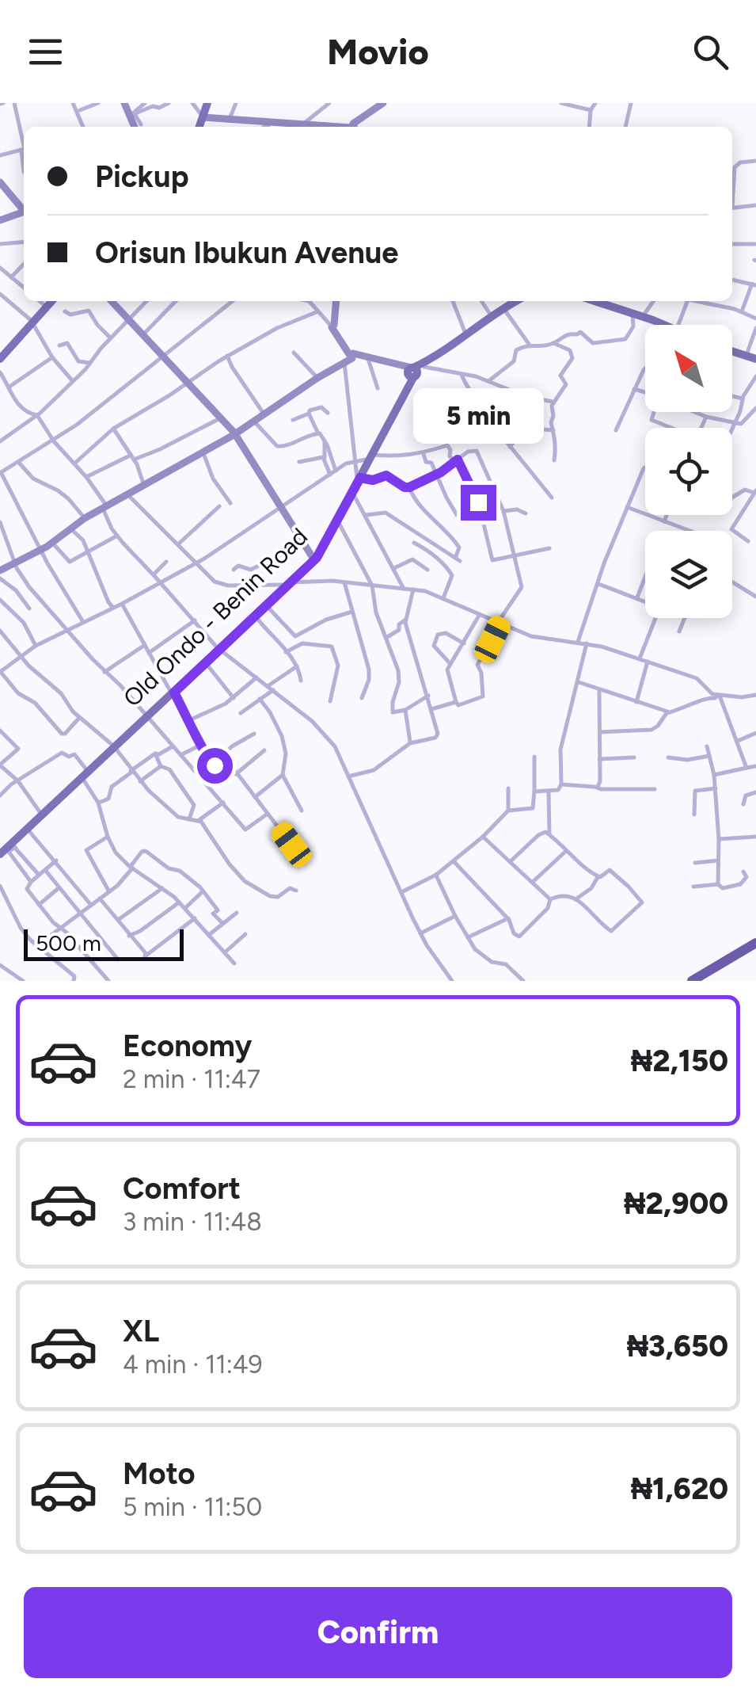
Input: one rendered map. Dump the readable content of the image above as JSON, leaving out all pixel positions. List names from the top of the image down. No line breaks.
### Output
{"streets":{"main road":["Old Ondo - Benin Road"]},"scale_bar":"500 m","north":"top left","page":{"header":"Movio","banner":["Pickup","Orisun Ibukun Avenue"],"bubble":"5 min","scale":"500 m","list":[{"name":"Economy","note":"2 min · 11:47","value":"₦2,150"},{"name":"Comfort","note":"3 min · 11:48","value":"₦2,900"},{"name":"XL","note":"4 min · 11:49","value":"₦3,650"},{"name":"Moto","note":"5 min · 11:50","value":"₦1,620"}],"buttons":"Confirm"}}
